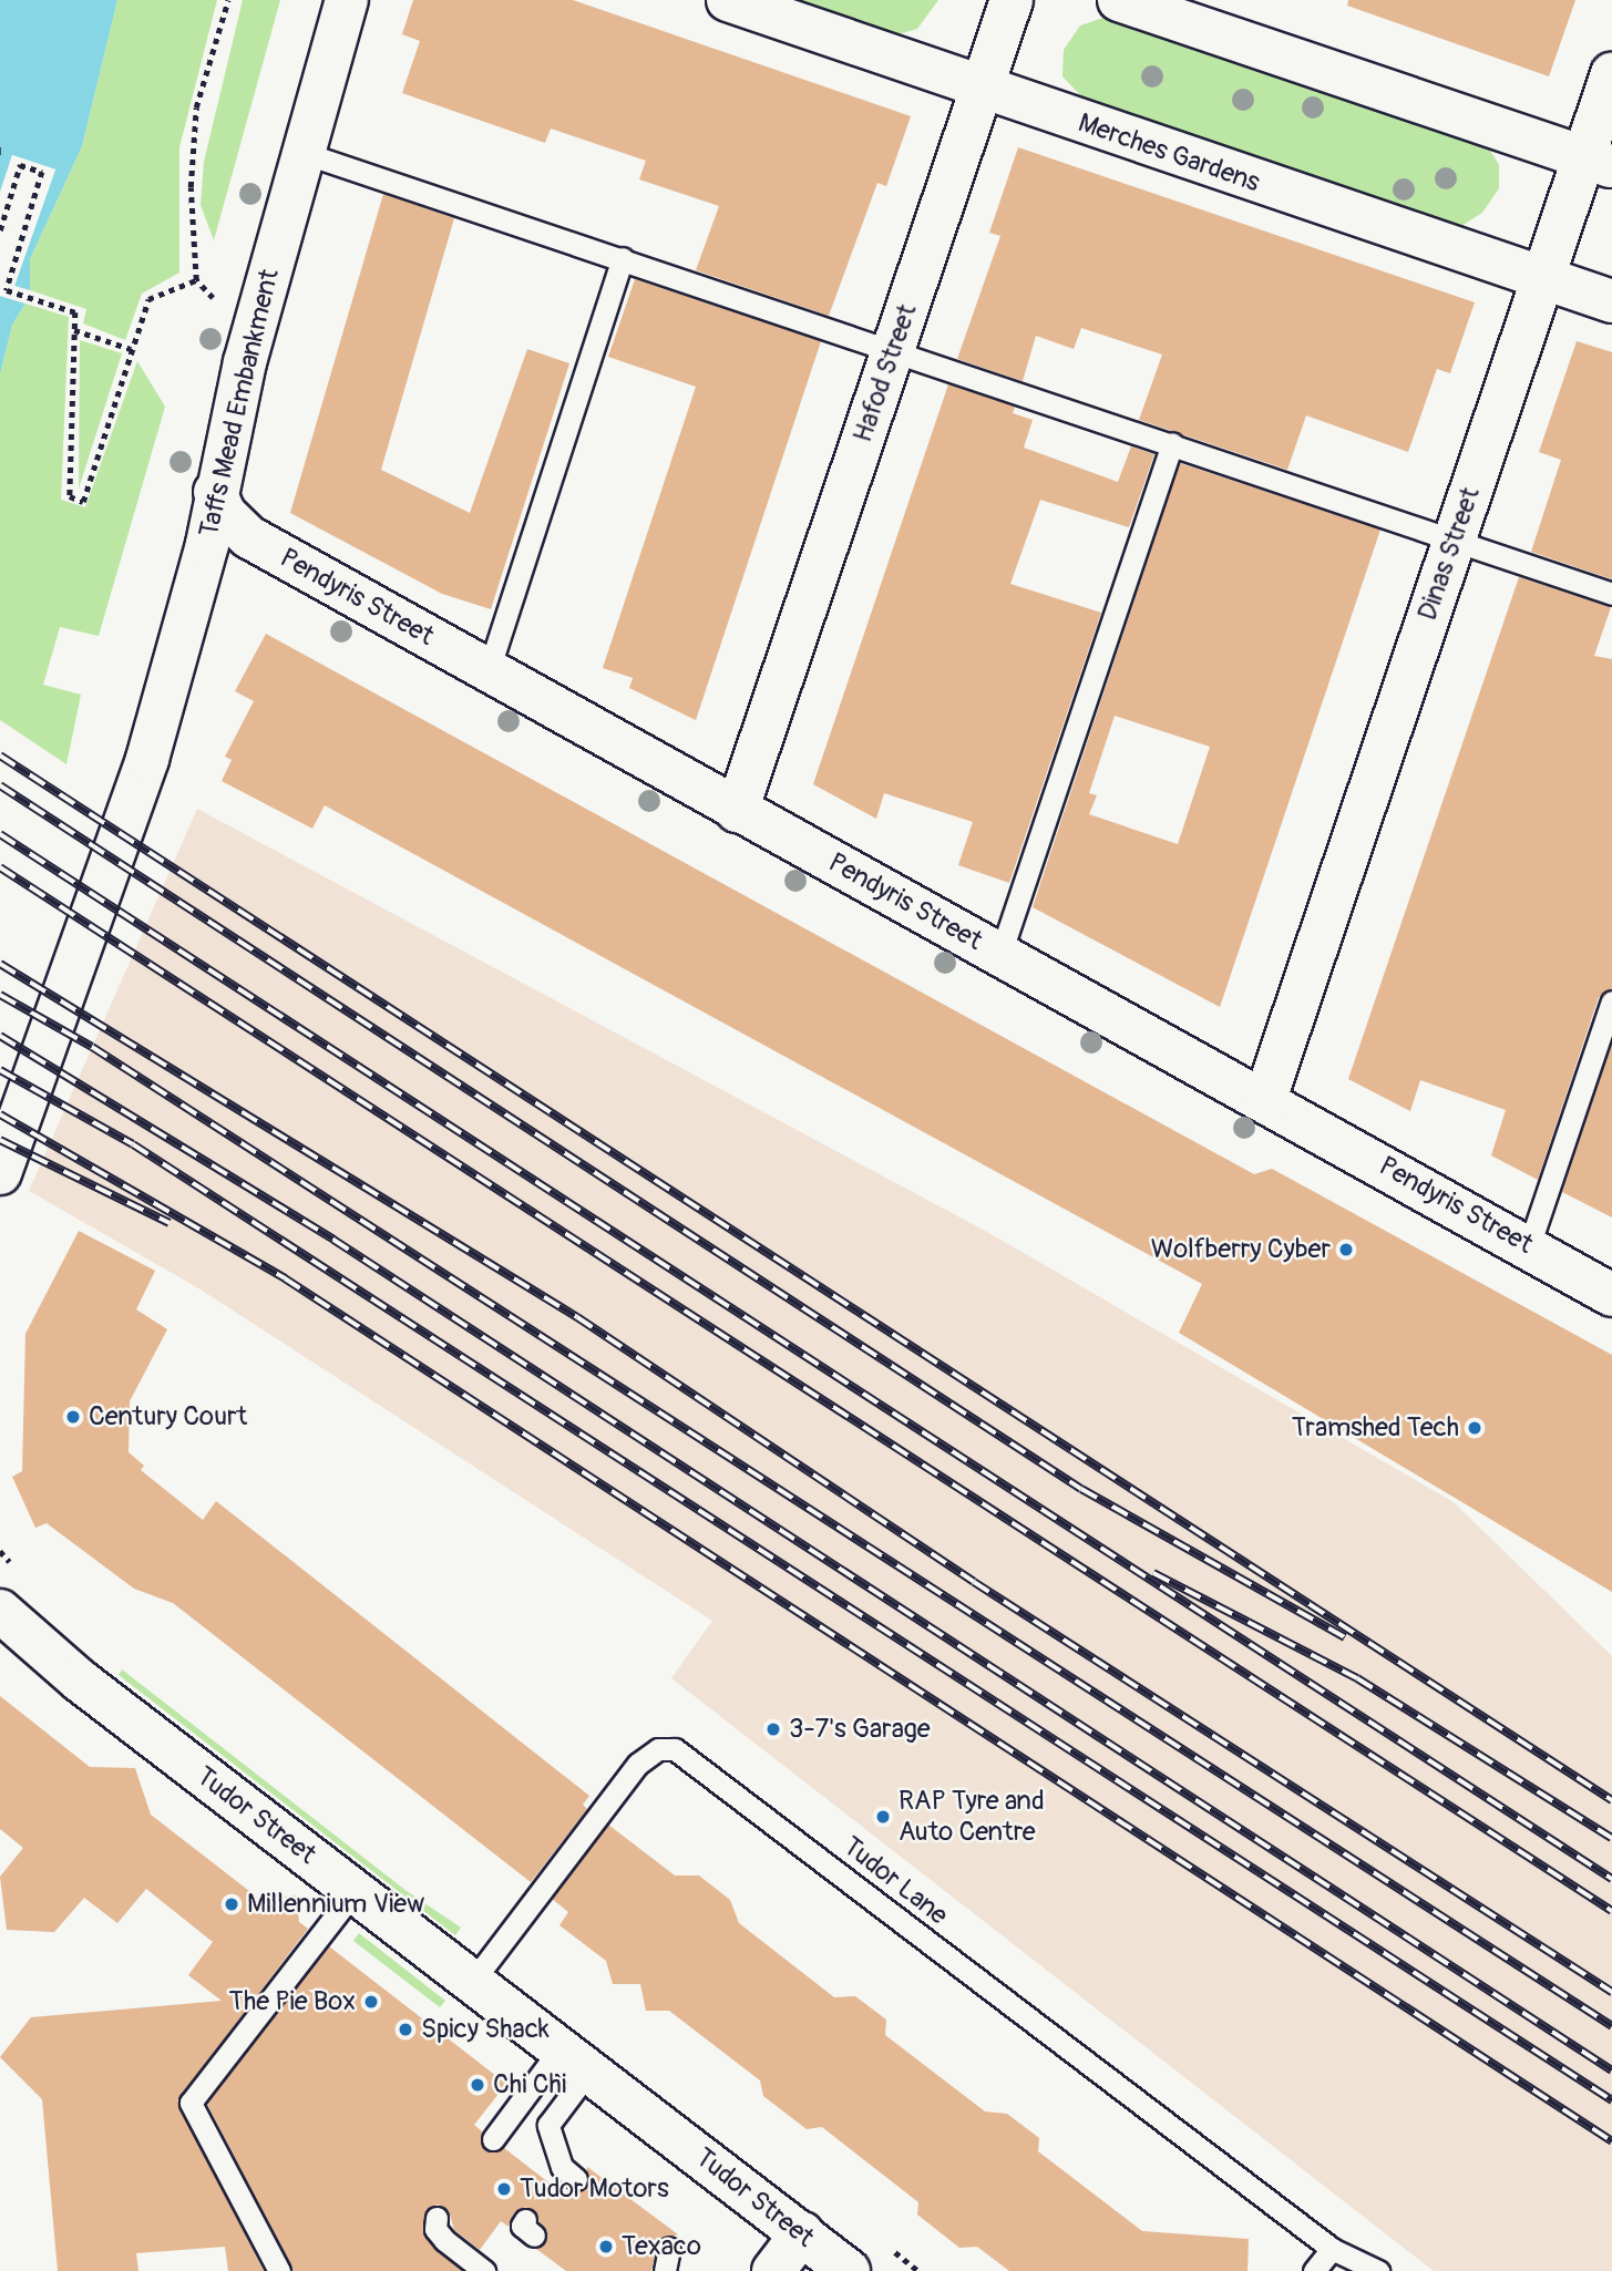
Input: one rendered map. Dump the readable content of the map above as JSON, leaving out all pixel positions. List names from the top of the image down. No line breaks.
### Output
{"streets":{"street":["Merches Gardens","Hafod Street","Taffs Mead Embankment","Dinas Street","Pendyris Street","Tudor Street"],"lane":["Tudor Lane"]},"crossings":[["Merches Gardens","Hafod Street"],["Merches Gardens","Dinas Street"],["Hafod Street","Pendyris Street"],["Taffs Mead Embankment","Pendyris Street"],["Dinas Street","Pendyris Street"],["Tudor Street","Tudor Lane"]],"places":["Wolfberry Cyber","Century Court","Tramshed Tech","3-7's Garage","RAP Tyre and Auto Centre","Millennium View","The Pie Box","Spicy Shack","Chi Chi","Tudor Motors","Texaco"]}
